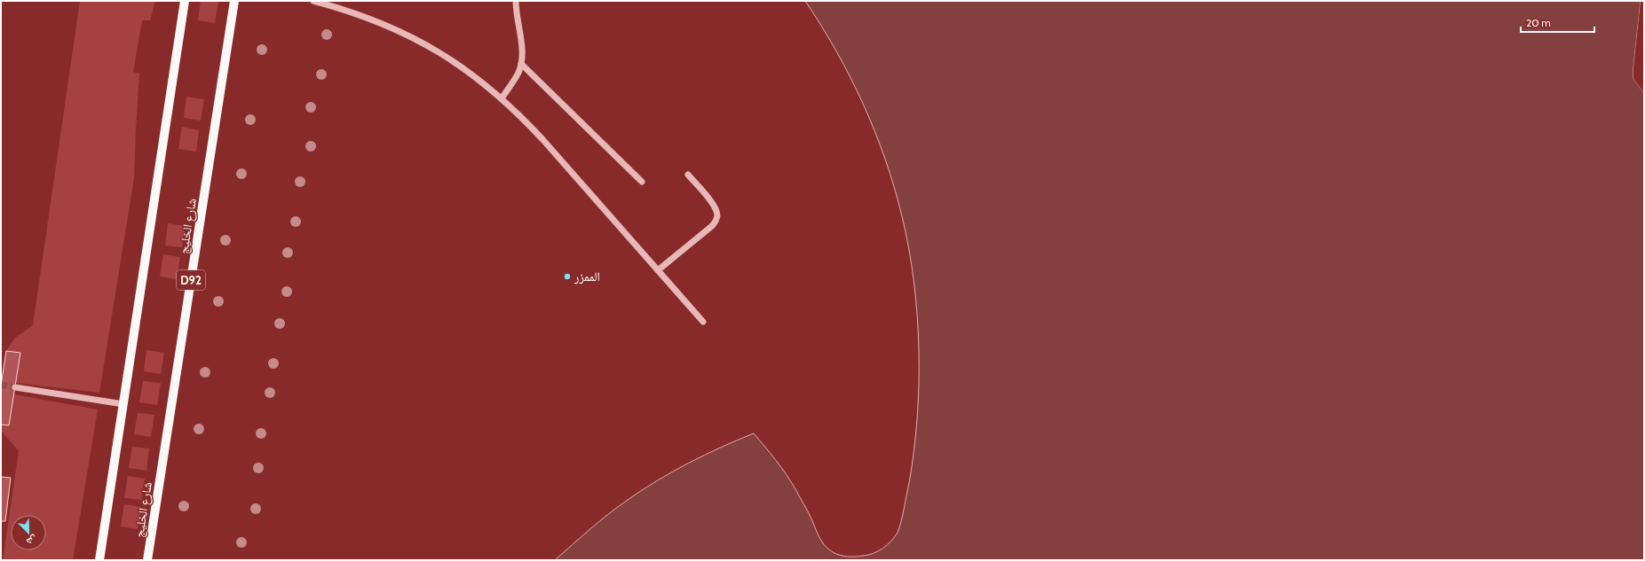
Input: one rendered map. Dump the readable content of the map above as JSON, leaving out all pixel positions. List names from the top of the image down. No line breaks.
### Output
{"streets":{"main road":["شارع الخليج","D92"]},"places":["الممزر"],"scale_bar":"20 m","north":"bottom right"}
